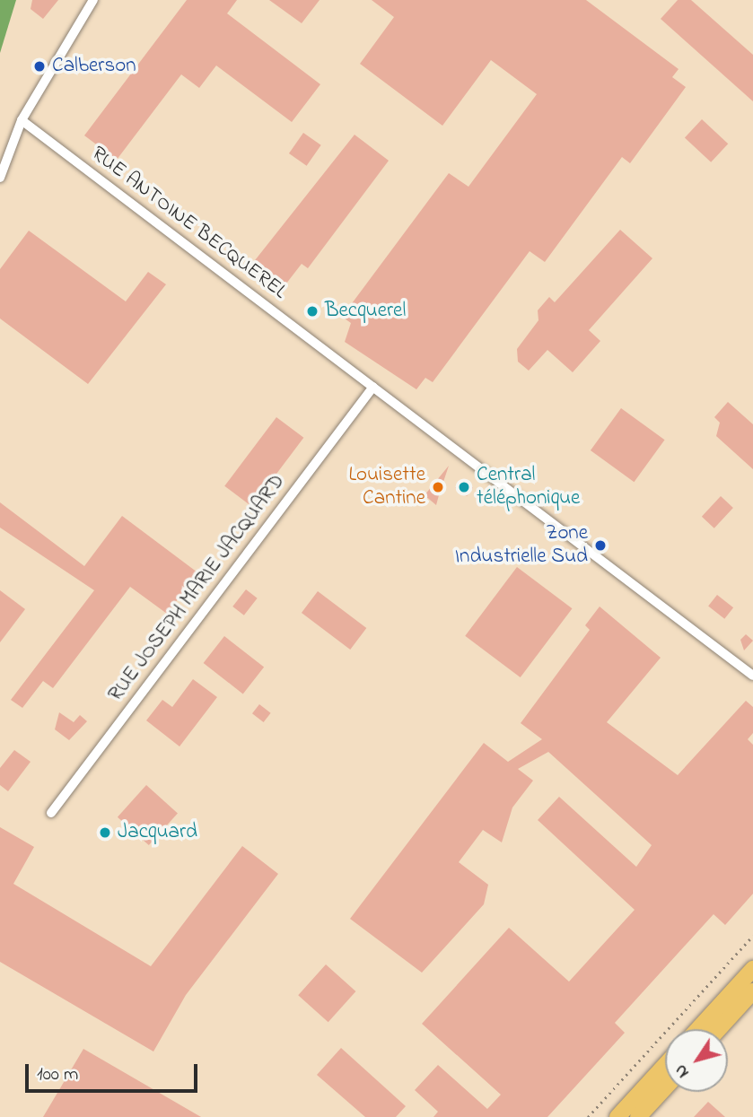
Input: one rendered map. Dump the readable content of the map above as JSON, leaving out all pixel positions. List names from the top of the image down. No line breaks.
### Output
{"streets":{"street":["RUE ANTOINE BECQUEREL","RUE JOSEPH MARIE JACQUARD"]},"crossings":[["RUE ANTOINE BECQUEREL","RUE JOSEPH MARIE JACQUARD"]],"places":["Calberson","Becquerel","Louisette Cantine","Central téléphonique","Zone Industrielle Sud","Jacquard"],"scale_bar":"100 m","north":"bottom left"}
